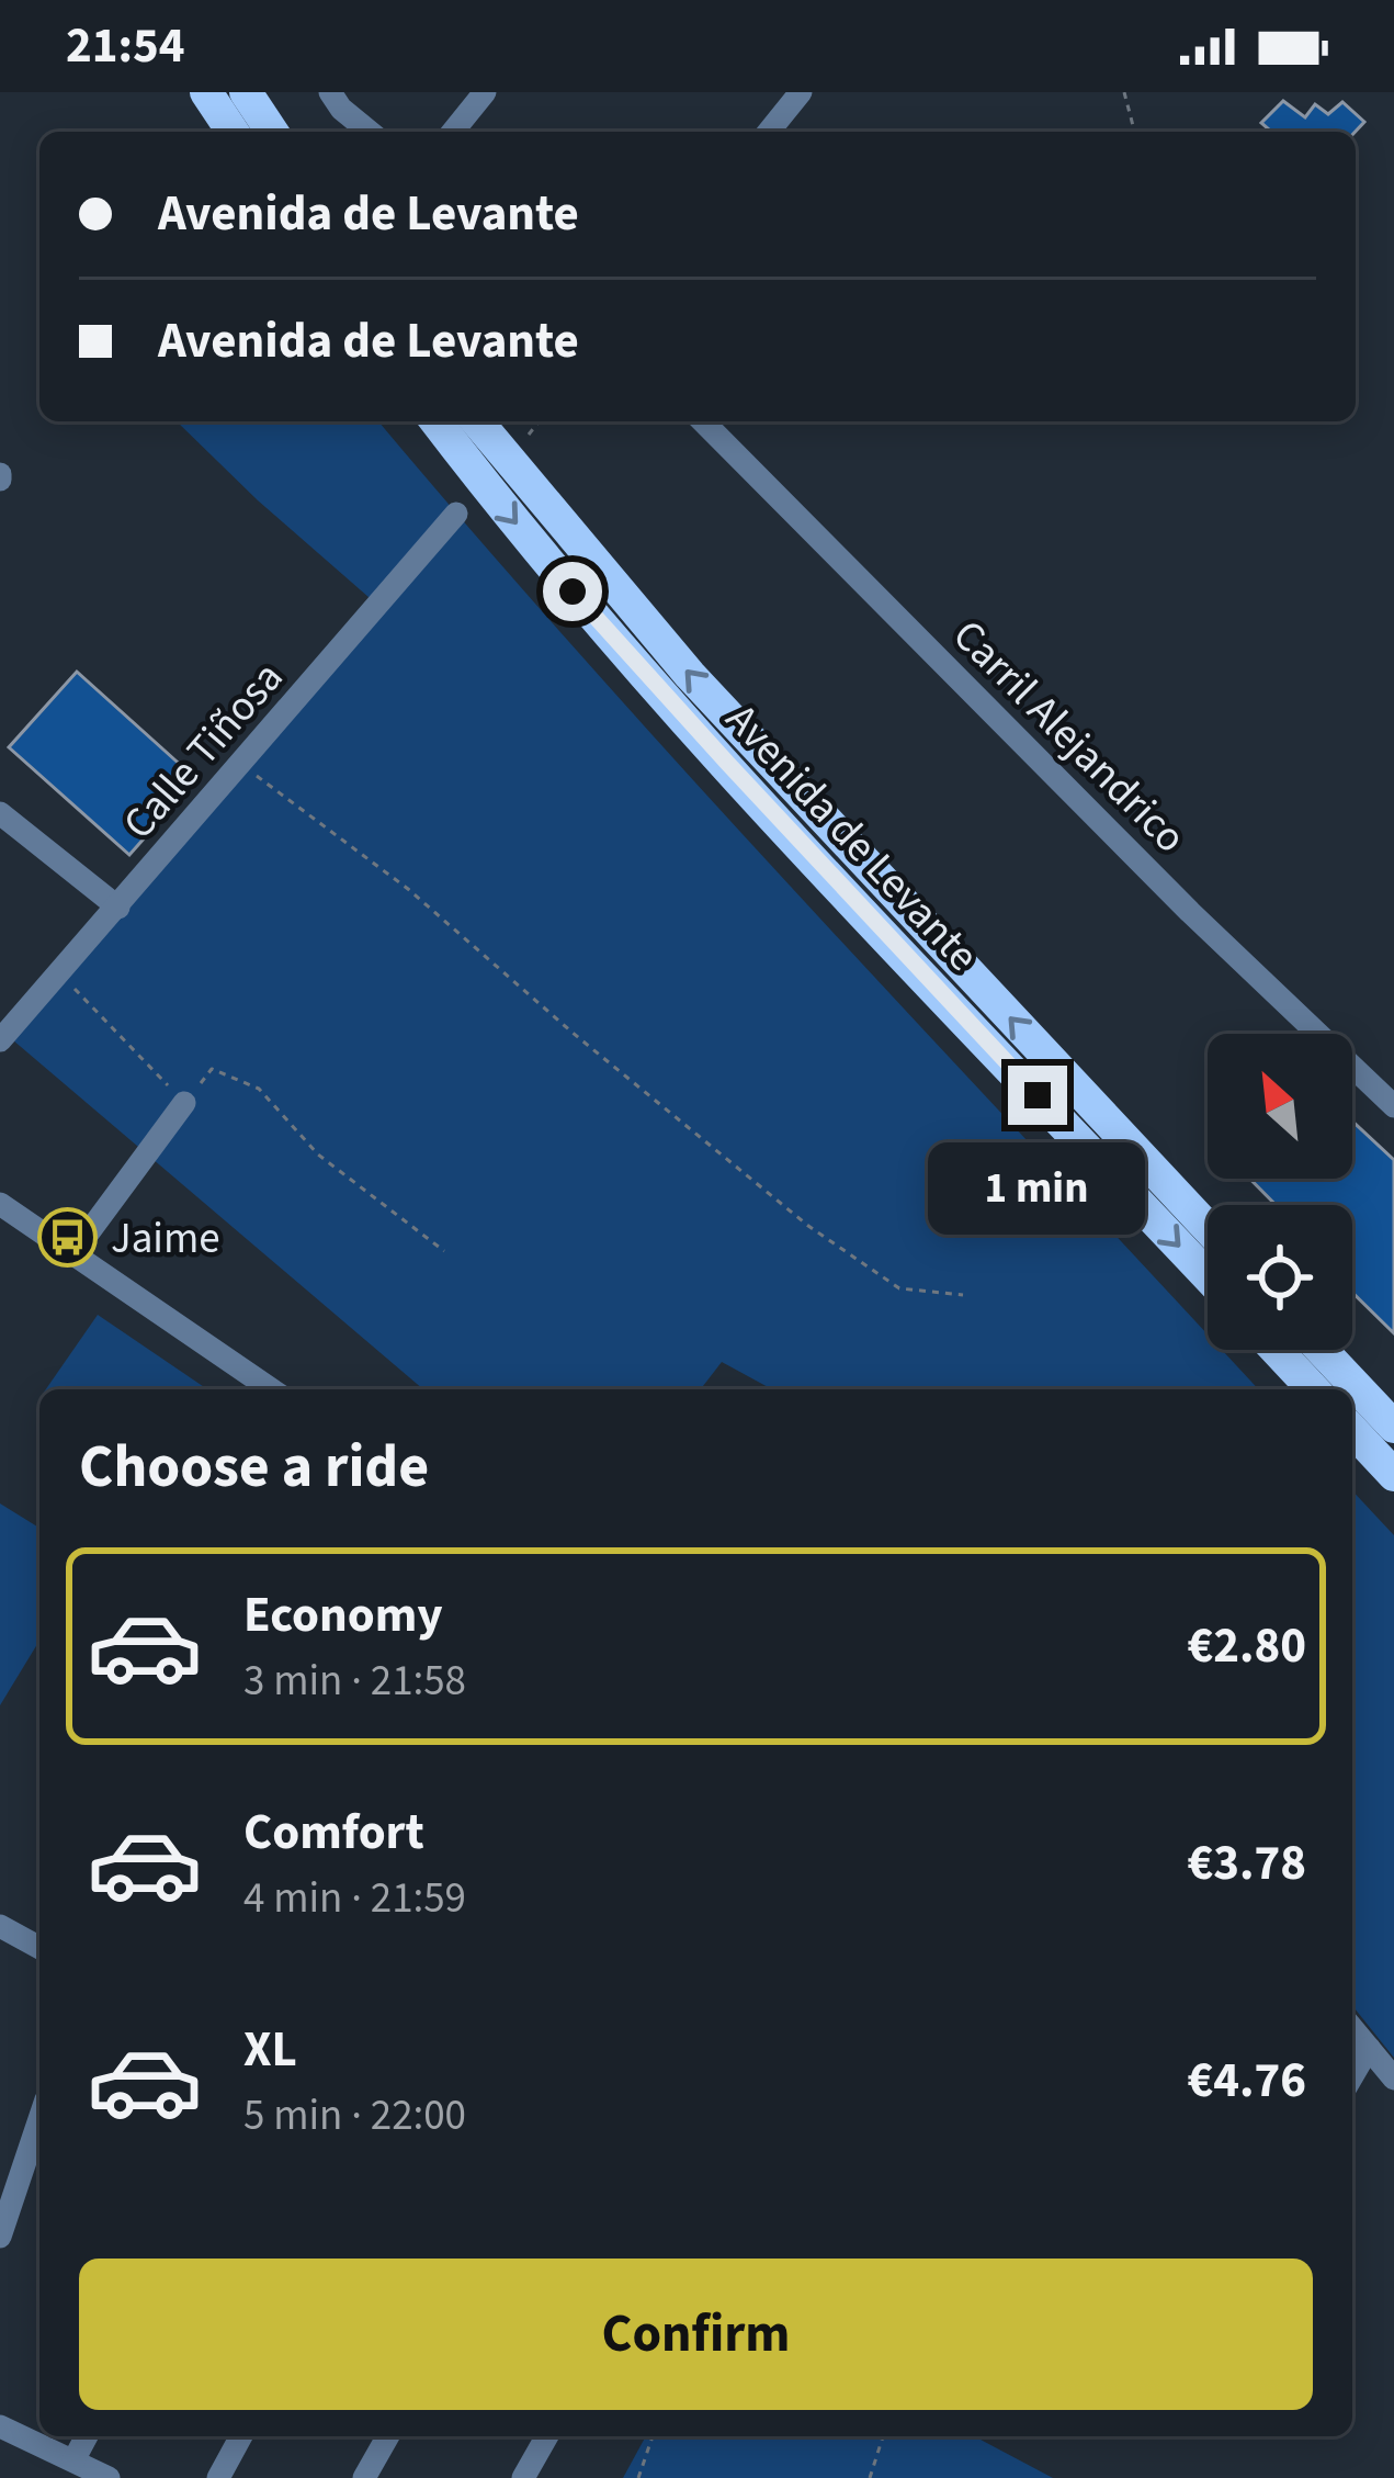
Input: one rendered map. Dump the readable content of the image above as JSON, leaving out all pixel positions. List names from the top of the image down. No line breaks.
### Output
{"streets":{"main road":["Avenida de Levante"],"street":["Carril Alejandrico","Calle Tiñosa"]},"places":{"bus stop":["Jaime"]},"north":"top left","page":{"status":"21:54","banner":["Avenida de Levante","Avenida de Levante"],"bubble":"1 min","heading":"Choose a ride","list":[{"name":"Economy","note":"3 min · 21:58","value":"€2.80"},{"name":"Comfort","note":"4 min · 21:59","value":"€3.78"},{"name":"XL","note":"5 min · 22:00","value":"€4.76"}],"buttons":"Confirm"}}
